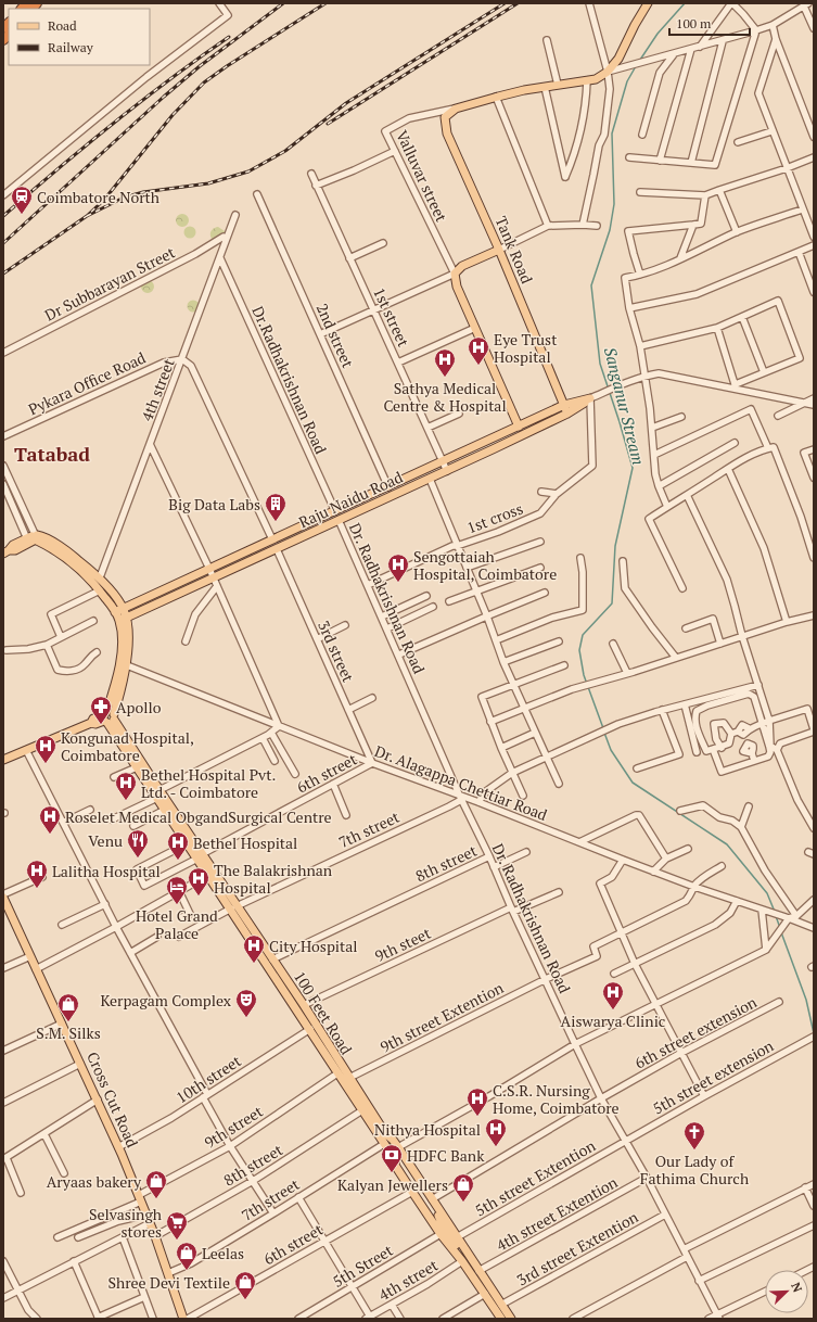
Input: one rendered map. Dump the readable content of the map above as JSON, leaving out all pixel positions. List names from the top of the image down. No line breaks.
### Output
{"streets":{"main road":["Tank Road","Raju Naidu Road","100 Feet Road","Cross Cut Road"],"street":["Valluvar street","Dr Subbarayan Street","1st street","2nd street","Dr.Radhakrishnan Road","Pykara Office Road","4th street","1st cross","Dr. Radhakrishnan Road","3rd street","6th street","Dr. Alagappa Chettiar Road","7th street","8th street","9th steet","9th street Extention","6th street extension","5th street extension","10th street","9th street","5th street Extention","4th street Extention","3rd street Extention","5th Street"]},"crossings":[["Valluvar street","Tank Road"],["Tank Road","Raju Naidu Road"],["Dr Subbarayan Street","4th street"],["1st street","Raju Naidu Road"],["2nd street","Raju Naidu Road"],["Dr.Radhakrishnan Road","4th street"],["Dr.Radhakrishnan Road","Raju Naidu Road"],["Pykara Office Road","4th street"],["4th street","Raju Naidu Road"],["4th street","100 Feet Road"],["Raju Naidu Road","Dr. Radhakrishnan Road"],["Raju Naidu Road","3rd street"],["1st cross","Dr. Radhakrishnan Road"],["Dr. Radhakrishnan Road","Dr. Alagappa Chettiar Road"],["Dr. Radhakrishnan Road","7th street"],["Dr. Radhakrishnan Road","8th street"],["Dr. Radhakrishnan Road","9th steet"],["Dr. Radhakrishnan Road","9th street Extention"],["Dr. Radhakrishnan Road","6th street extension"],["Dr. Radhakrishnan Road","5th street extension"],["Dr. Radhakrishnan Road","5th street Extention"],["Dr. Radhakrishnan Road","4th street Extention"],["Dr. Radhakrishnan Road","3rd street Extention"],["3rd street","6th street"],["3rd street","Dr. Alagappa Chettiar Road"],["6th street","Dr. Alagappa Chettiar Road"],["6th street","100 Feet Road"],["Dr. Alagappa Chettiar Road","7th street"],["7th street","100 Feet Road"],["7th street","Cross Cut Road"],["8th street","100 Feet Road"],["8th street","Cross Cut Road"],["9th steet","100 Feet Road"],["100 Feet Road","9th street Extention"],["100 Feet Road","6th street extension"],["100 Feet Road","10th street"],["100 Feet Road","9th street"],["100 Feet Road","5th street Extention"],["100 Feet Road","4th street Extention"],["100 Feet Road","3rd street Extention"],["100 Feet Road","5th Street"],["5th street extension","5th street Extention"],["10th street","Cross Cut Road"],["Cross Cut Road","9th street"]],"districts":["Tatabad"],"water":["Sanganur Stream"],"places":{"station":["Coimbatore North"],"hospital":["Eye Trust Hospital","Sathya Medical Centre & Hospital","Sengottaiah Hospital, Coimbatore","Kongunad Hospital, Coimbatore","Bethel Hospital Pvt. Ltd. - Coimbatore","Roselet Medical ObgandSurgical Centre","Bethel Hospital","Lalitha Hospital","The Balakrishnan Hospital","City Hospital","Aiswarya Clinic","C.S.R. Nursing Home, Coimbatore","Nithya Hospital"],"building":["Big Data Labs"],"pharmacy":["Apollo"],"restaurant":["Venu"],"hotel":["Hotel Grand Palace"],"theatre":["Kerpagam Complex"],"shop":["S.M. Silks","Aryaas bakery","Kalyan Jewellers","Leelas","Shree Devi Textile"],"church":["Our Lady of Fathima Church"],"bank":["HDFC Bank"],"supermarket":["Selvasingh stores"]},"legend":["Road","Railway"],"scale_bar":"100 m","north":"top right"}
